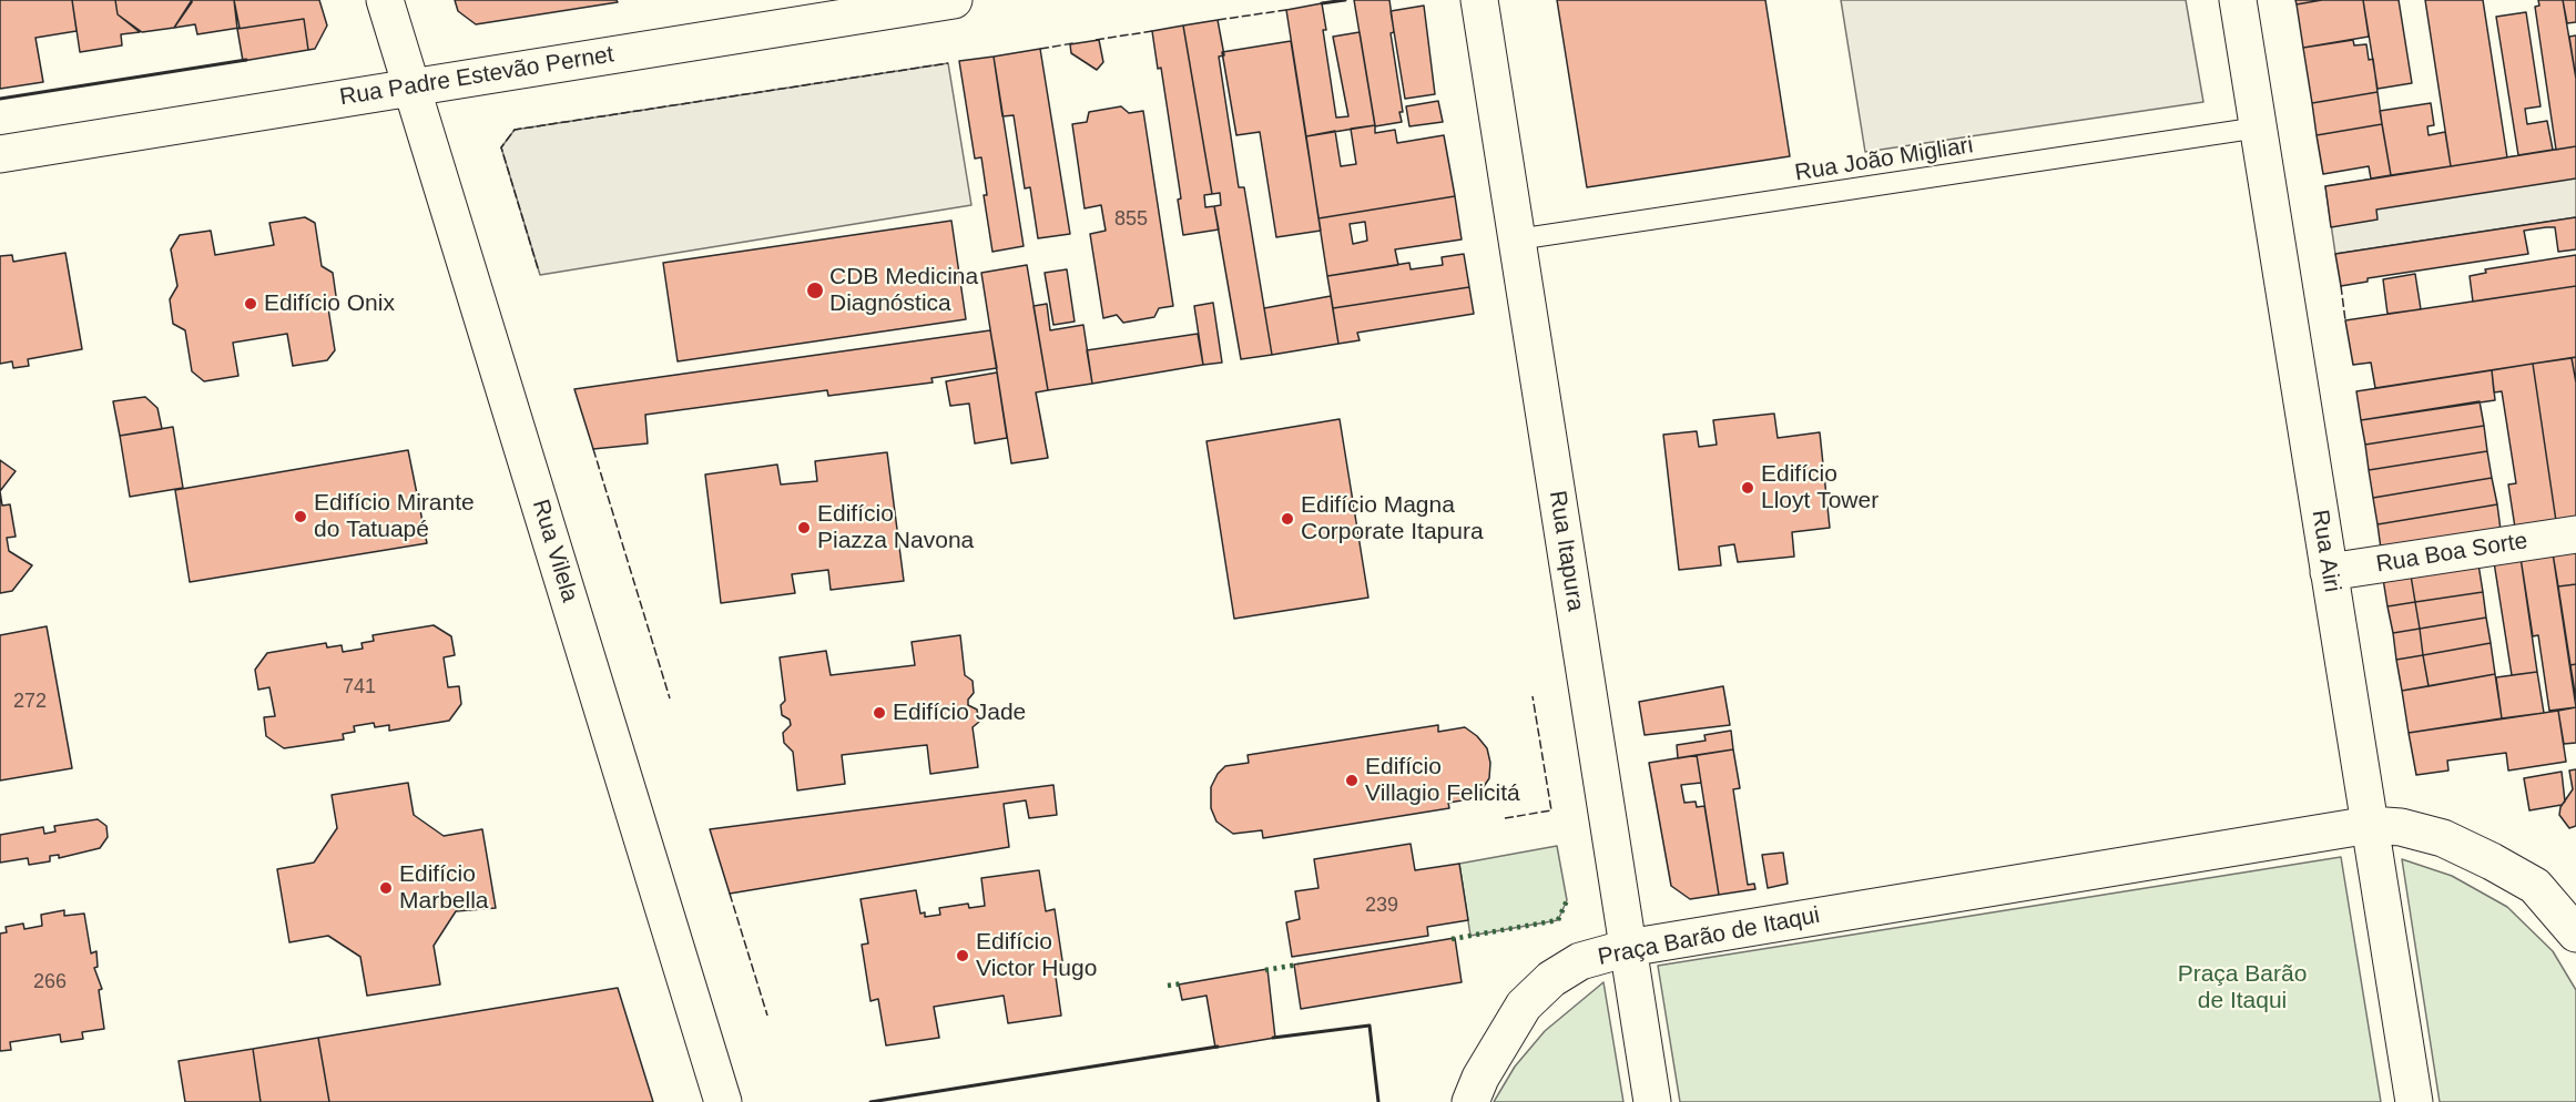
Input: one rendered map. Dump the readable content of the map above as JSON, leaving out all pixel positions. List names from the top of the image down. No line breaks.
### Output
{"streets":{"street":["Rua Padre Estevão Pernet","Rua Vilela","Rua Itapura","Rua Airi","Rua Boa Sorte","Praça Barão de Itaqui"],"lane":["Rua João Migliari"]},"crossings":[["Rua Padre Estevão Pernet","Rua Vilela"],["Rua João Migliari","Rua Itapura"],["Rua João Migliari","Rua Airi"],["Rua Itapura","Praça Barão de Itaqui"],["Rua Airi","Rua Boa Sorte"],["Rua Airi","Praça Barão de Itaqui"]],"parks":["Praça Barão de Itaqui"],"places":["CDB Medicina Diagnóstica","Edifício Onix","Edifício Lloyt Tower","Edifício Mirante do Tatuapé","Edifício Magna Corporate Itapura","Edifício Piazza Navona","Edifício Jade","Edifício Villagio Felicitá","Edifício Marbella","Edifício Victor Hugo"],"house_numbers":["855","741","272","239","266"]}
